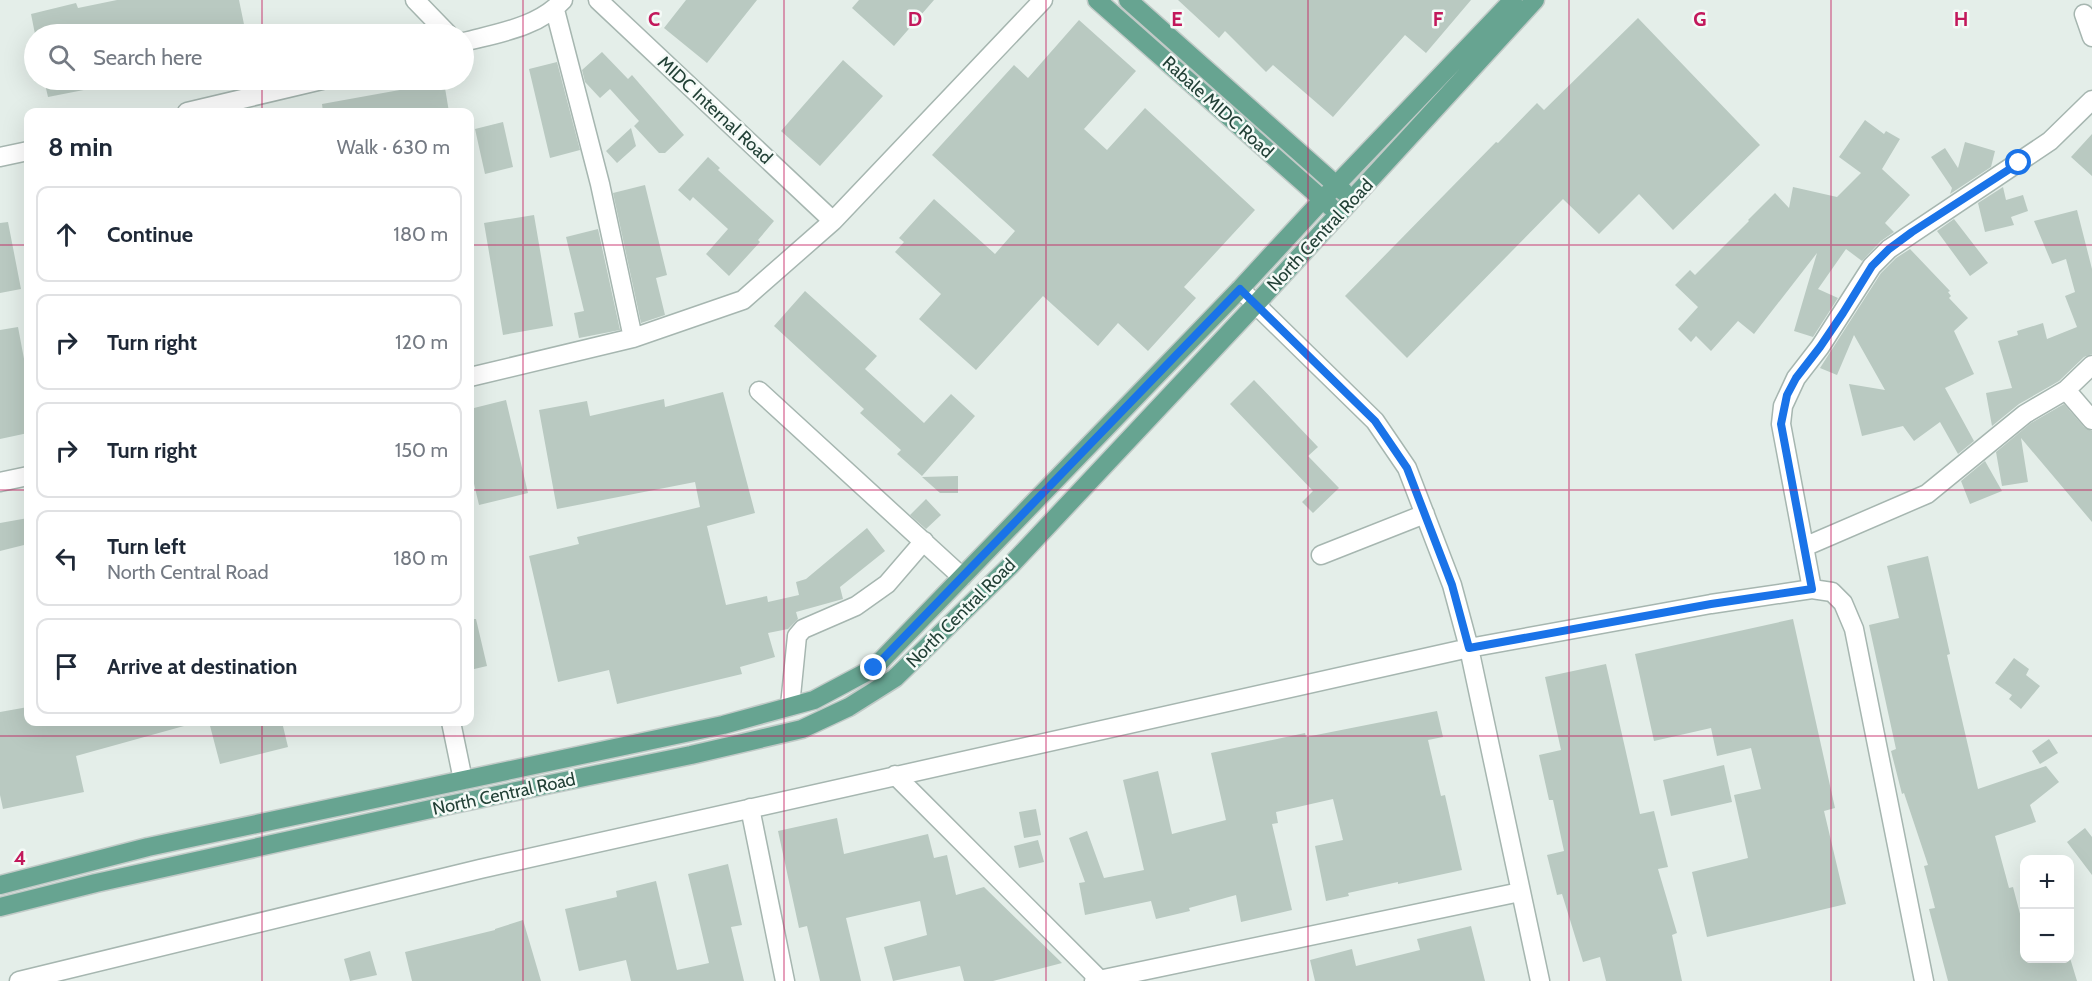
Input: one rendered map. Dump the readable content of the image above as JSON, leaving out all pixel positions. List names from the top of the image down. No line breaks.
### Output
{"streets":{"main road":["Rabale MIDC Road","North Central Road"],"street":["MIDC Internal Road"]},"crossings":[["Rabale MIDC Road","North Central Road"]],"page":{"search":"Search here","heading":["8 min","Walk · 630 m"],"list":[["Continue","180 m"],["Turn right","120 m"],["Turn right","150 m"],["Turn left","North Central Road","180 m"],"Arrive at destination"],"map_buttons":["+","−"]},"grid":{"columns":["C","D","E","F","G","H"],"rows":["4"]}}
